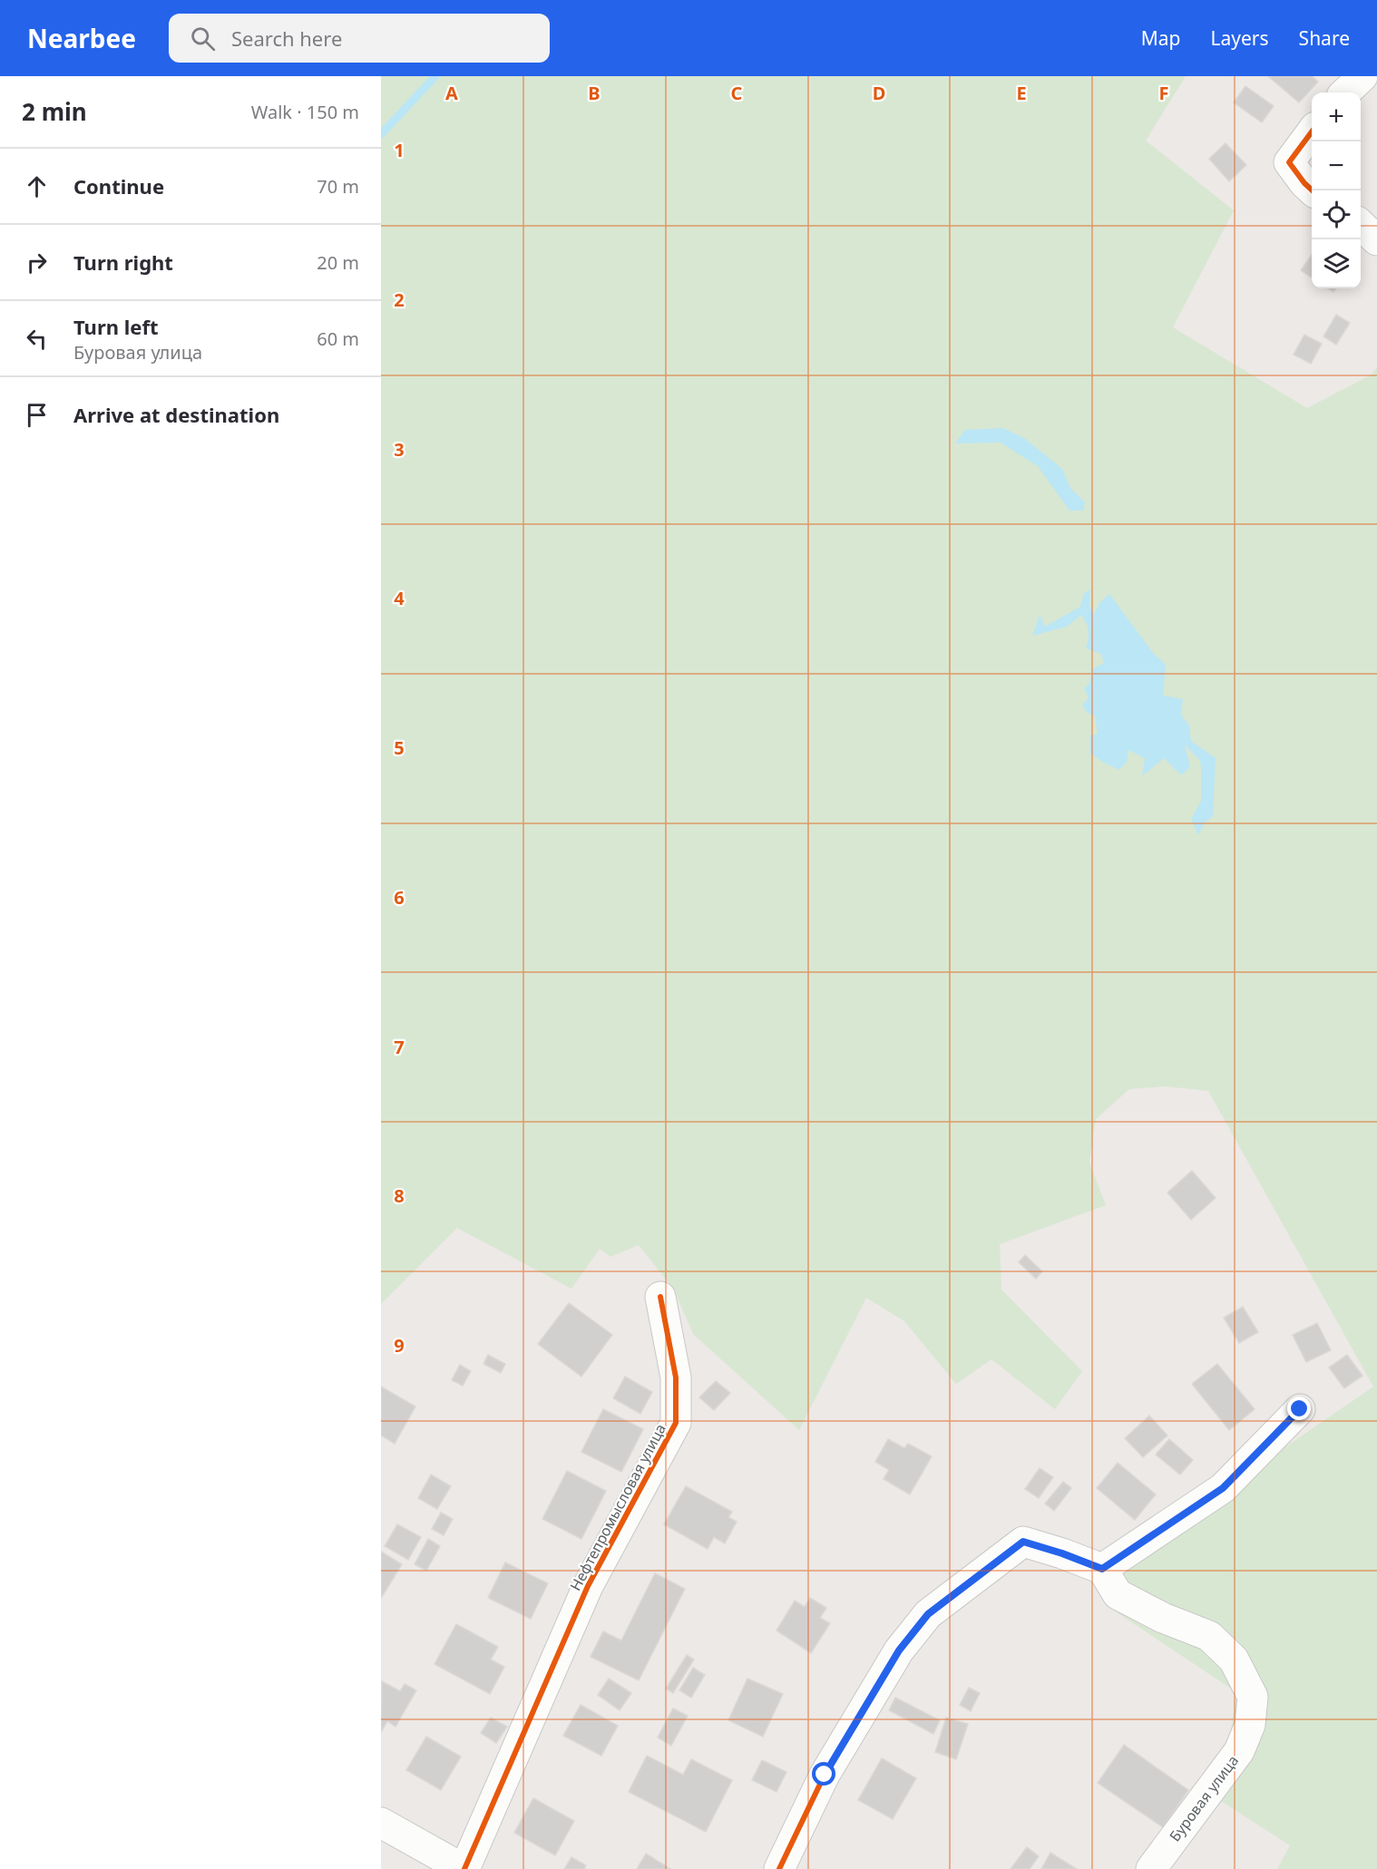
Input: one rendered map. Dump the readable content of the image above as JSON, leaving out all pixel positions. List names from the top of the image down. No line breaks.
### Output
{"streets":{"street":["Нефтепромысловая улица","Буровая улица"]},"page":{"header":"Nearbee","search":"Search here","nav":["Map","Layers","Share"],"heading":["2 min","Walk · 150 m"],"map_buttons":["+","−"],"list":[["Continue","70 m"],["Turn right","20 m"],["Turn left","Буровая улица","60 m"],"Arrive at destination"]},"grid":{"columns":["A","B","C","D","E","F"],"rows":["1","2","3","4","5","6","7","8","9"]}}
